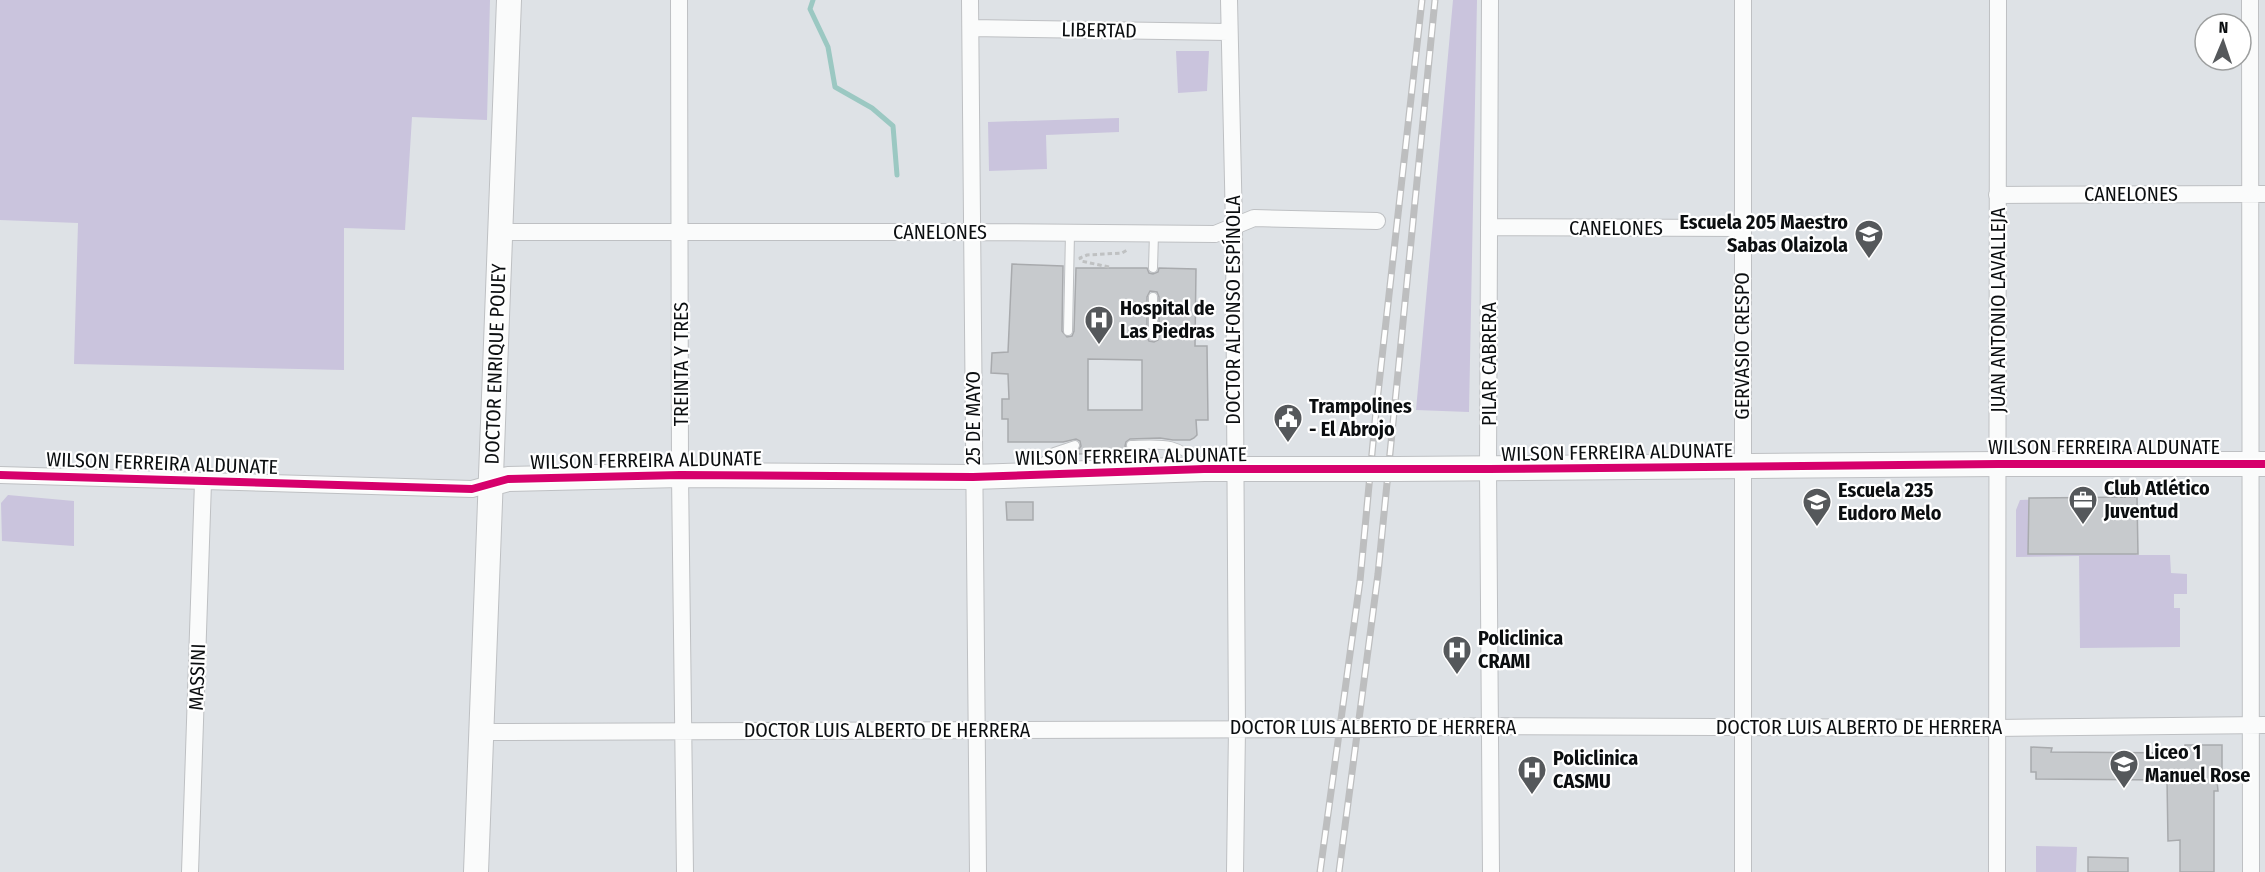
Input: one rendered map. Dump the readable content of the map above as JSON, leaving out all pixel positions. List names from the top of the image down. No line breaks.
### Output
{"streets":{"street":["LIBERTAD","CANELONES","DOCTOR ALFONSO ESPÍNOLA","JUAN ANTONIO LAVALLEJA","GERVASIO CRESPO","DOCTOR ENRIQUE POUEY","TREINTA Y TRES","PILAR CABRERA","25 DE MAYO","WILSON FERREIRA ALDUNATE","MASSINI","DOCTOR LUIS ALBERTO DE HERRERA"]},"crossings":[["LIBERTAD","DOCTOR ALFONSO ESPÍNOLA"],["LIBERTAD","25 DE MAYO"],["CANELONES","DOCTOR ALFONSO ESPÍNOLA"],["CANELONES","JUAN ANTONIO LAVALLEJA"],["CANELONES","GERVASIO CRESPO"],["CANELONES","DOCTOR ENRIQUE POUEY"],["CANELONES","TREINTA Y TRES"],["CANELONES","PILAR CABRERA"],["CANELONES","25 DE MAYO"],["DOCTOR ALFONSO ESPÍNOLA","WILSON FERREIRA ALDUNATE"],["DOCTOR ALFONSO ESPÍNOLA","DOCTOR LUIS ALBERTO DE HERRERA"],["JUAN ANTONIO LAVALLEJA","WILSON FERREIRA ALDUNATE"],["JUAN ANTONIO LAVALLEJA","DOCTOR LUIS ALBERTO DE HERRERA"],["GERVASIO CRESPO","WILSON FERREIRA ALDUNATE"],["GERVASIO CRESPO","DOCTOR LUIS ALBERTO DE HERRERA"],["DOCTOR ENRIQUE POUEY","WILSON FERREIRA ALDUNATE"],["DOCTOR ENRIQUE POUEY","DOCTOR LUIS ALBERTO DE HERRERA"],["TREINTA Y TRES","WILSON FERREIRA ALDUNATE"],["TREINTA Y TRES","DOCTOR LUIS ALBERTO DE HERRERA"],["PILAR CABRERA","WILSON FERREIRA ALDUNATE"],["PILAR CABRERA","DOCTOR LUIS ALBERTO DE HERRERA"],["25 DE MAYO","WILSON FERREIRA ALDUNATE"],["25 DE MAYO","DOCTOR LUIS ALBERTO DE HERRERA"],["WILSON FERREIRA ALDUNATE","MASSINI"]],"places":{"school or university":["Escuela 205 Maestro Sabas Olaizola","Escuela 235 Eudoro Melo","Liceo 1 Manuel Rose"],"hospital":["Hospital de Las Piedras","Policlinica CRAMI","Policlinica CASMU"],"public building":["Trampolines - El Abrojo"],"office":["Club Atlético Juventud"]},"north":"top"}
